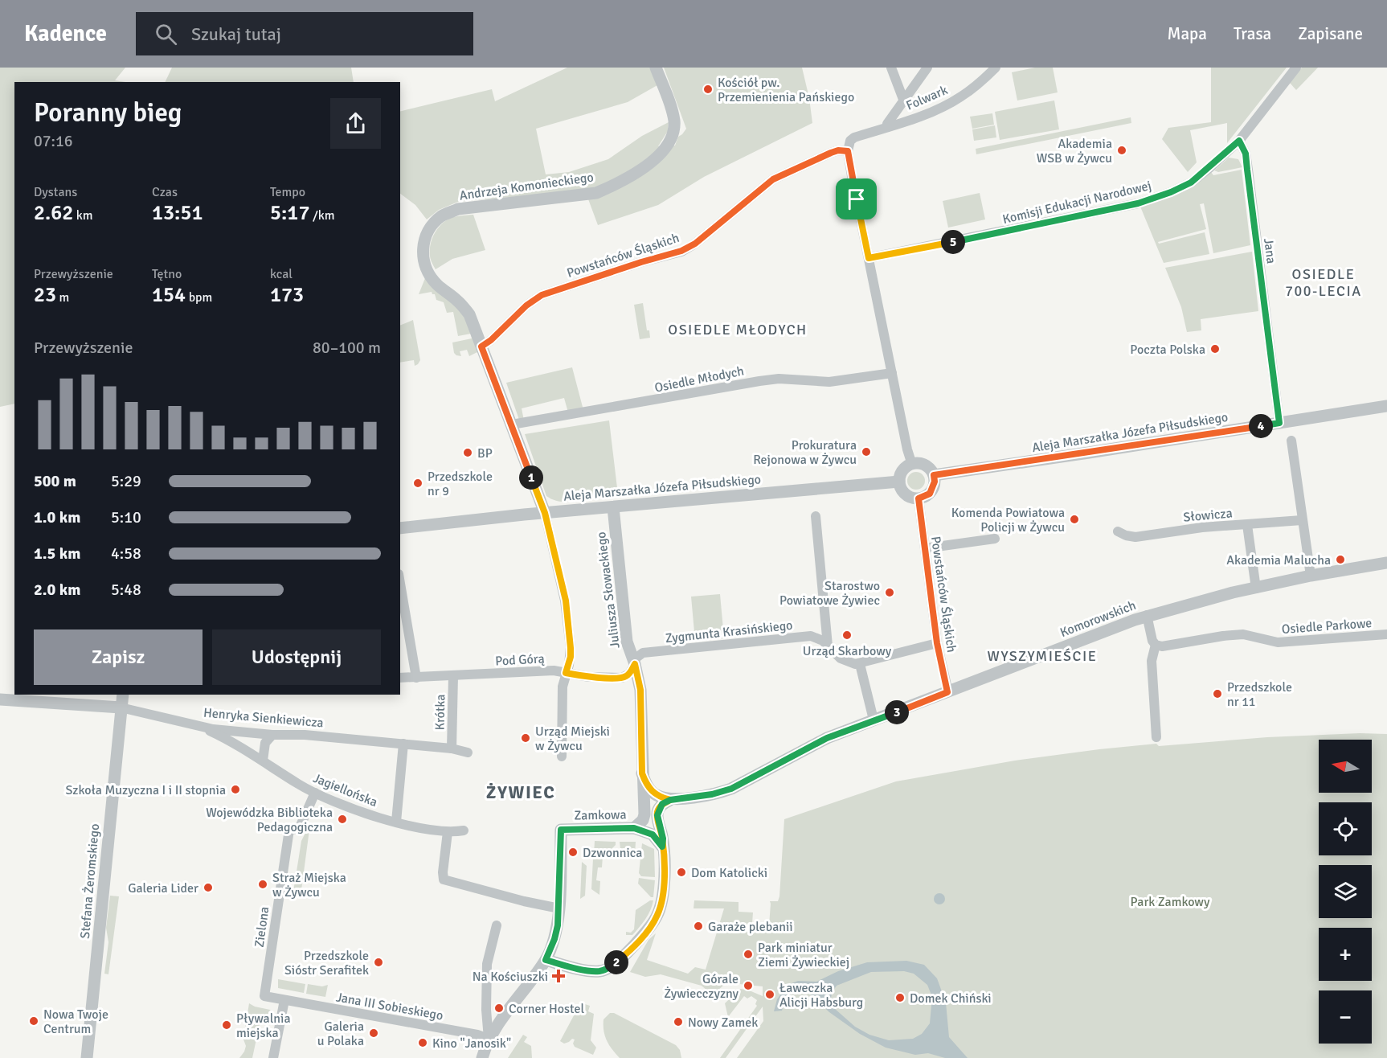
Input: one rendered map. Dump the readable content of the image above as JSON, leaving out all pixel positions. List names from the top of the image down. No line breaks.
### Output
{"streets":{"street":["Folwark","Andrzeja Komonieckiego","Komisji Edukacji Narodowej","Jana","Powstańców Śląskich","Osiedle Młodych","Aleja Marszałka Józefa Piłsudskiego","Słowicza","Juliusza Słowackiego","Komorowskich","Osiedle Parkowe","Zygmunta Krasińskiego","Pod Górą","Krótka","Henryka Sienkiewicza","Jagiellońska","Zamkowa","Stefana Żeromskiego","Zielona","Jana III Sobieskiego"]},"crossings":[["Folwark","Powstańców Śląskich"],["Andrzeja Komonieckiego","Powstańców Śląskich"],["Andrzeja Komonieckiego","Osiedle Młodych"],["Andrzeja Komonieckiego","Aleja Marszałka Józefa Piłsudskiego"],["Andrzeja Komonieckiego","Pod Górą"],["Komisji Edukacji Narodowej","Jana"],["Jana","Aleja Marszałka Józefa Piłsudskiego"],["Powstańców Śląskich","Aleja Marszałka Józefa Piłsudskiego"],["Powstańców Śląskich","Komorowskich"],["Aleja Marszałka Józefa Piłsudskiego","Juliusza Słowackiego"],["Juliusza Słowackiego","Zygmunta Krasińskiego"],["Juliusza Słowackiego","Pod Górą"],["Juliusza Słowackiego","Zamkowa"],["Zygmunta Krasińskiego","Pod Górą"],["Pod Górą","Krótka"],["Krótka","Henryka Sienkiewicza"],["Henryka Sienkiewicza","Jagiellońska"],["Henryka Sienkiewicza","Stefana Żeromskiego"],["Jagiellońska","Zielona"],["Zielona","Jana III Sobieskiego"]],"districts":["OSIEDLE 700-LECIA","OSIEDLE MŁODYCH","WYSZYMIEŚCIE","ŻYWIEC"],"parks":["Park Zamkowy"],"places":{"other":["Kościół pw. Przemienienia Pańskiego","Akademia WSB w Żywcu","Poczta Polska","Prokuratura Rejonowa w Żywcu","BP","Przedszkole nr 9","Komenda Powiatowa Policji w Żywcu","Akademia Malucha","Starostwo Powiatowe Żywiec","Urząd Skarbowy","Przedszkole nr 11","Urząd Miejski w Żywcu","Szkoła Muzyczna I i II stopnia","Wojewódzka Biblioteka Pedagogiczna","Dzwonnica","Dom Katolicki","Straż Miejska w Żywcu","Galeria Lider","Garaże plebanii","Park miniatur Ziemi Żywieckiej","Przedszkole Sióstr Serafitek","Górale Żywiecczyzny","Ławeczka Alicji Habsburg","Domek Chiński","Corner Hostel","Nowa Twoje Centrum","Nowy Zamek","Pływalnia miejska","Galeria u Polaka","Kino \"Janosik\""],"health":["Na Kościuszki"]},"north":"left","page":{"header":"Kadence","search":"Szukaj tutaj","nav":["Mapa","Trasa","Zapisane"],"heading":["Poranny bieg","07:16"],"stats":[["Dystans","2.62 km"],["Czas","13:51"],["Tempo","5:17 /km"],["Przewyższenie","23 m"],["Tętno","154 bpm"],["kcal","173"]],"pins":["5","4","1","3","2"],"chart":["Przewyższenie","80–100 m"],"list":[{"name":"500 m","note":"5:29"},{"name":"1.0 km","note":"5:10"},{"name":"1.5 km","note":"4:58"},{"name":"2.0 km","note":"5:48"}],"buttons":["Zapisz","Udostępnij"],"map_buttons":["+","−"]}}
